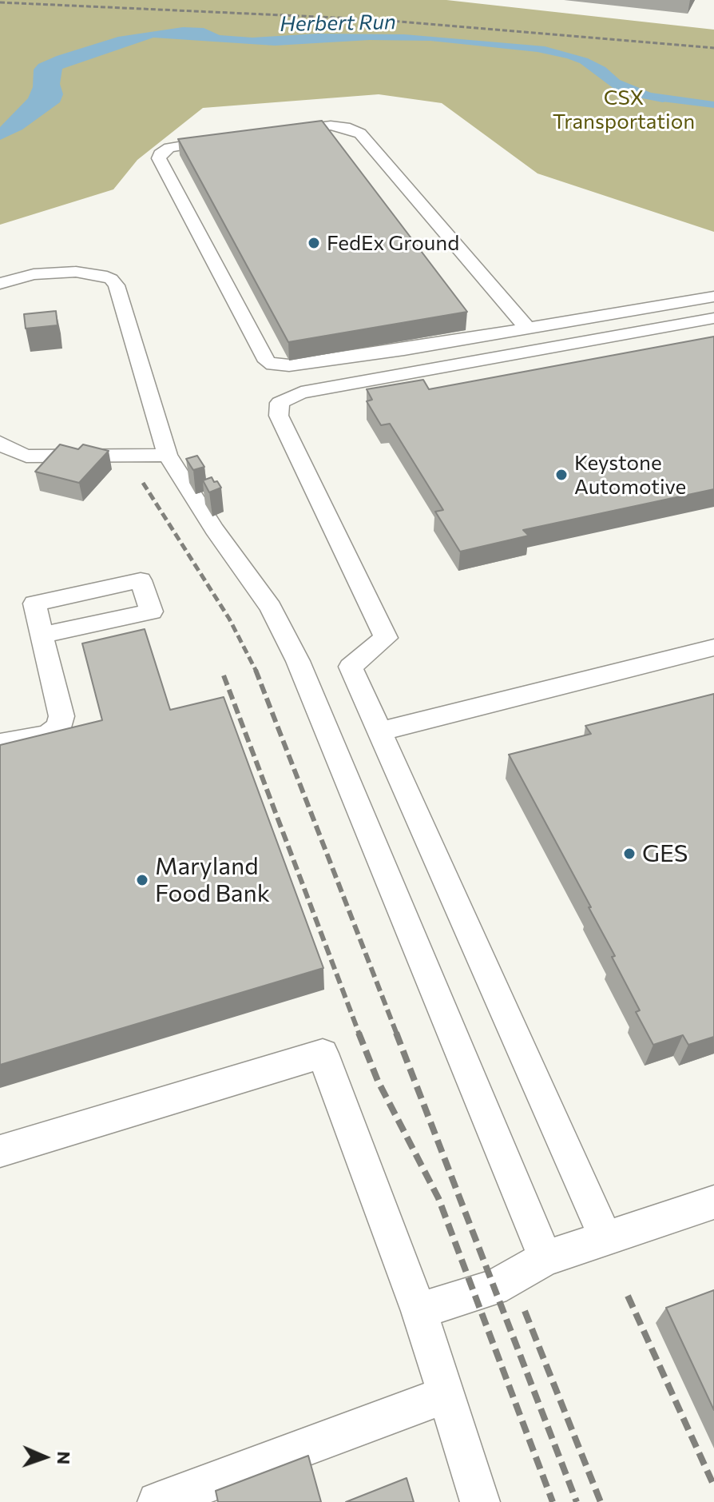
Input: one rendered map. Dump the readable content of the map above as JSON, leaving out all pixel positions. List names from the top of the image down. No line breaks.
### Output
{"water":["Herbert Run"],"parks":["CSX Transportation"],"places":["FedEx Ground","Keystone Automotive","GES","Maryland Food Bank"],"north":"right"}
